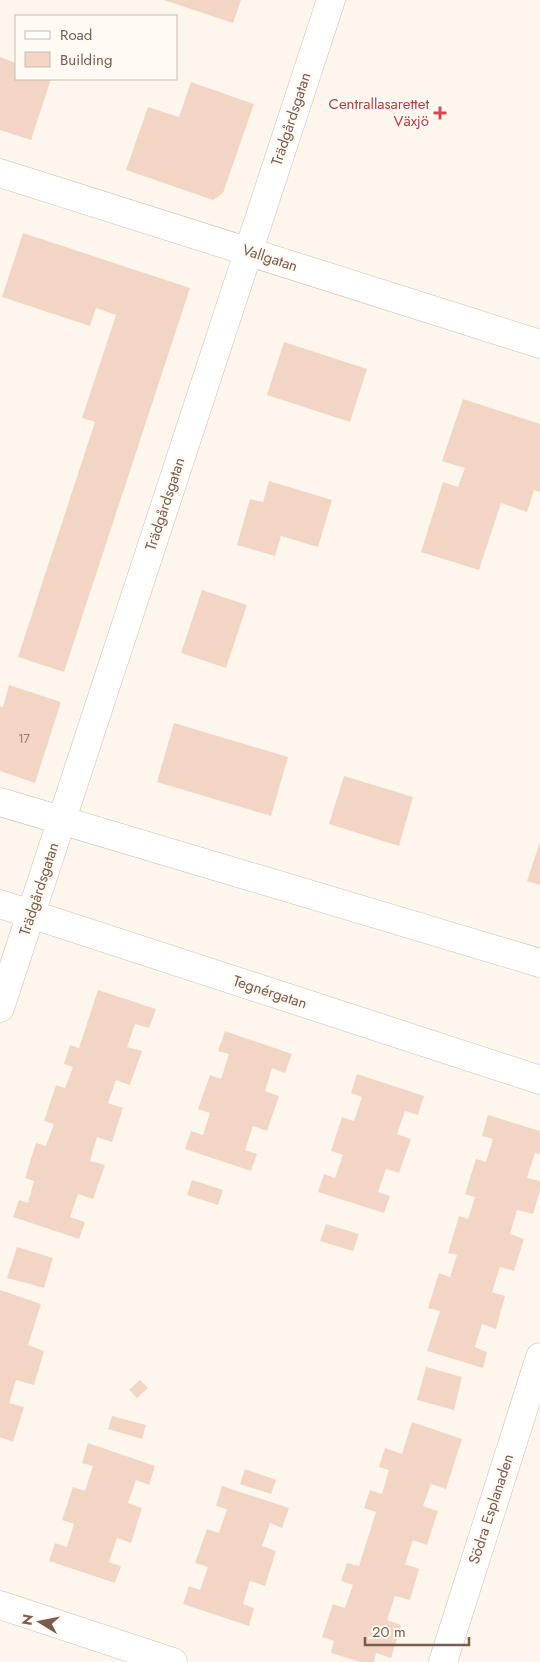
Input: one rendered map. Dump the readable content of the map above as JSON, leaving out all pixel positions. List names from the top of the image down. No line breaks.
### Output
{"streets":{"street":["Trädgårdsgatan","Vallgatan","Tegnérgatan","Södra Esplanaden"]},"crossings":[["Trädgårdsgatan","Vallgatan"],["Trädgårdsgatan","Tegnérgatan"]],"places":{"health":["Centrallasarettet Växjö"]},"house_numbers":["17"],"legend":["Road","Building"],"scale_bar":"20 m","north":"left"}
